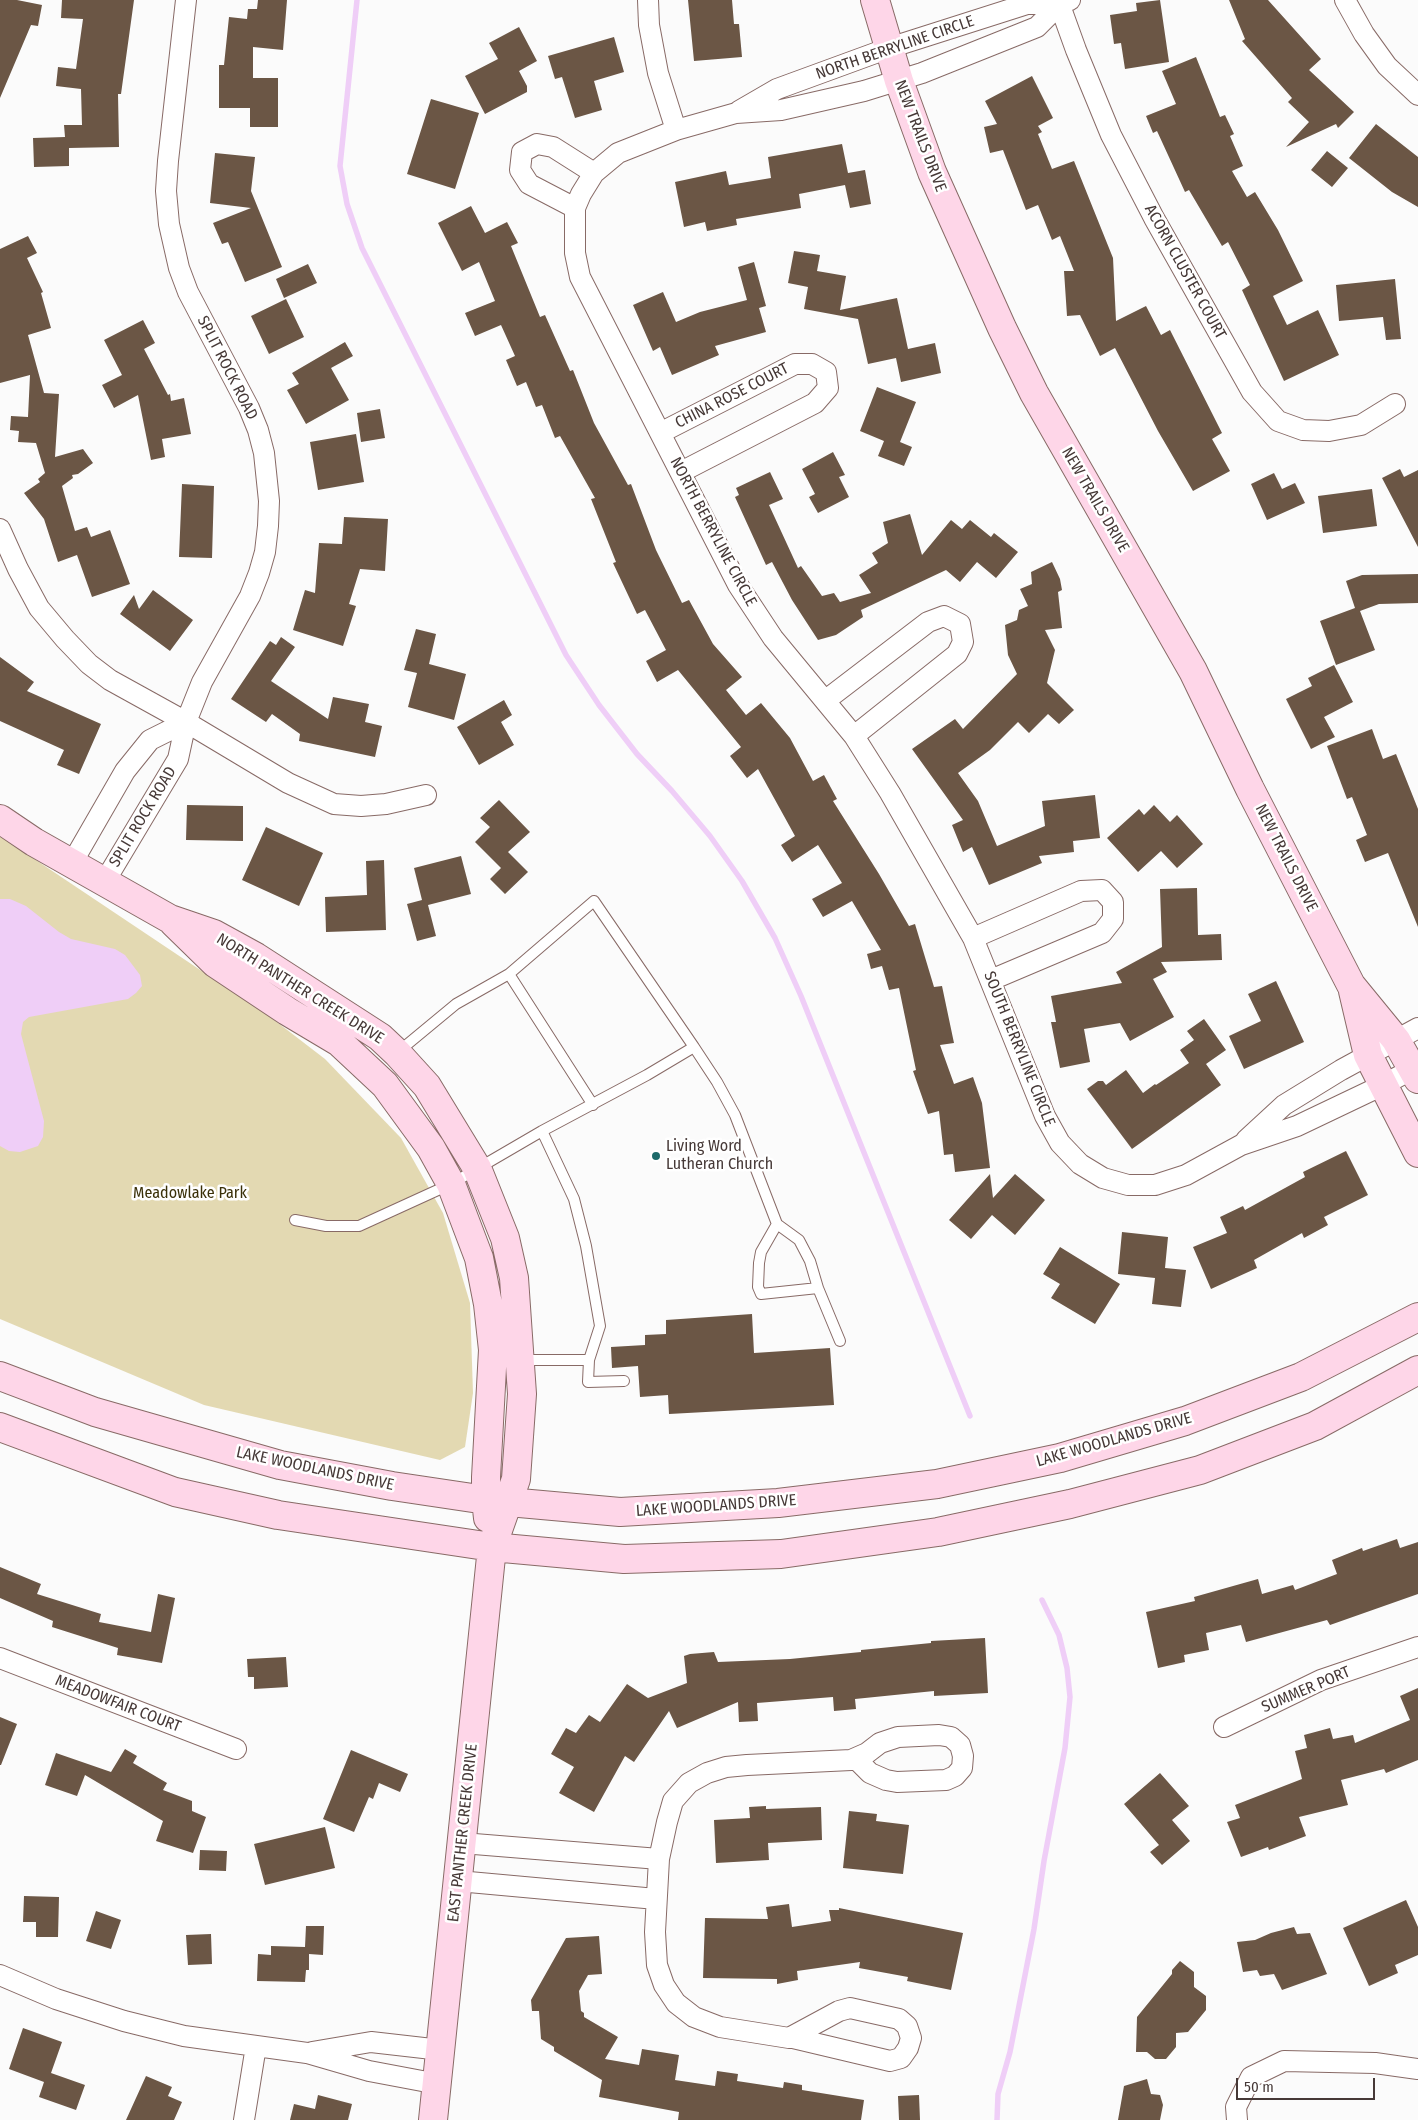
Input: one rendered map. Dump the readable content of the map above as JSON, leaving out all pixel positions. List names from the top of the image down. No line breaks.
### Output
{"streets":{"street":["NORTH BERRYLINE CIRCLE","NEW TRAILS DRIVE","ACORN CLUSTER COURT","SPLIT ROCK ROAD","CHINA ROSE COURT","NORTH PANTHER CREEK DRIVE","SOUTH BERRYLINE CIRCLE","LAKE WOODLANDS DRIVE","SUMMER PORT","MEADOWFAIR COURT","EAST PANTHER CREEK DRIVE"]},"crossings":[["NORTH BERRYLINE CIRCLE","NEW TRAILS DRIVE"],["NORTH BERRYLINE CIRCLE","ACORN CLUSTER COURT"],["NORTH BERRYLINE CIRCLE","CHINA ROSE COURT"],["NORTH BERRYLINE CIRCLE","SOUTH BERRYLINE CIRCLE"],["NEW TRAILS DRIVE","SOUTH BERRYLINE CIRCLE"],["SPLIT ROCK ROAD","NORTH PANTHER CREEK DRIVE"],["NORTH PANTHER CREEK DRIVE","LAKE WOODLANDS DRIVE"],["NORTH PANTHER CREEK DRIVE","EAST PANTHER CREEK DRIVE"]],"parks":["Meadowlake Park"],"places":["Living Word Lutheran Church"],"scale_bar":"50 m"}
